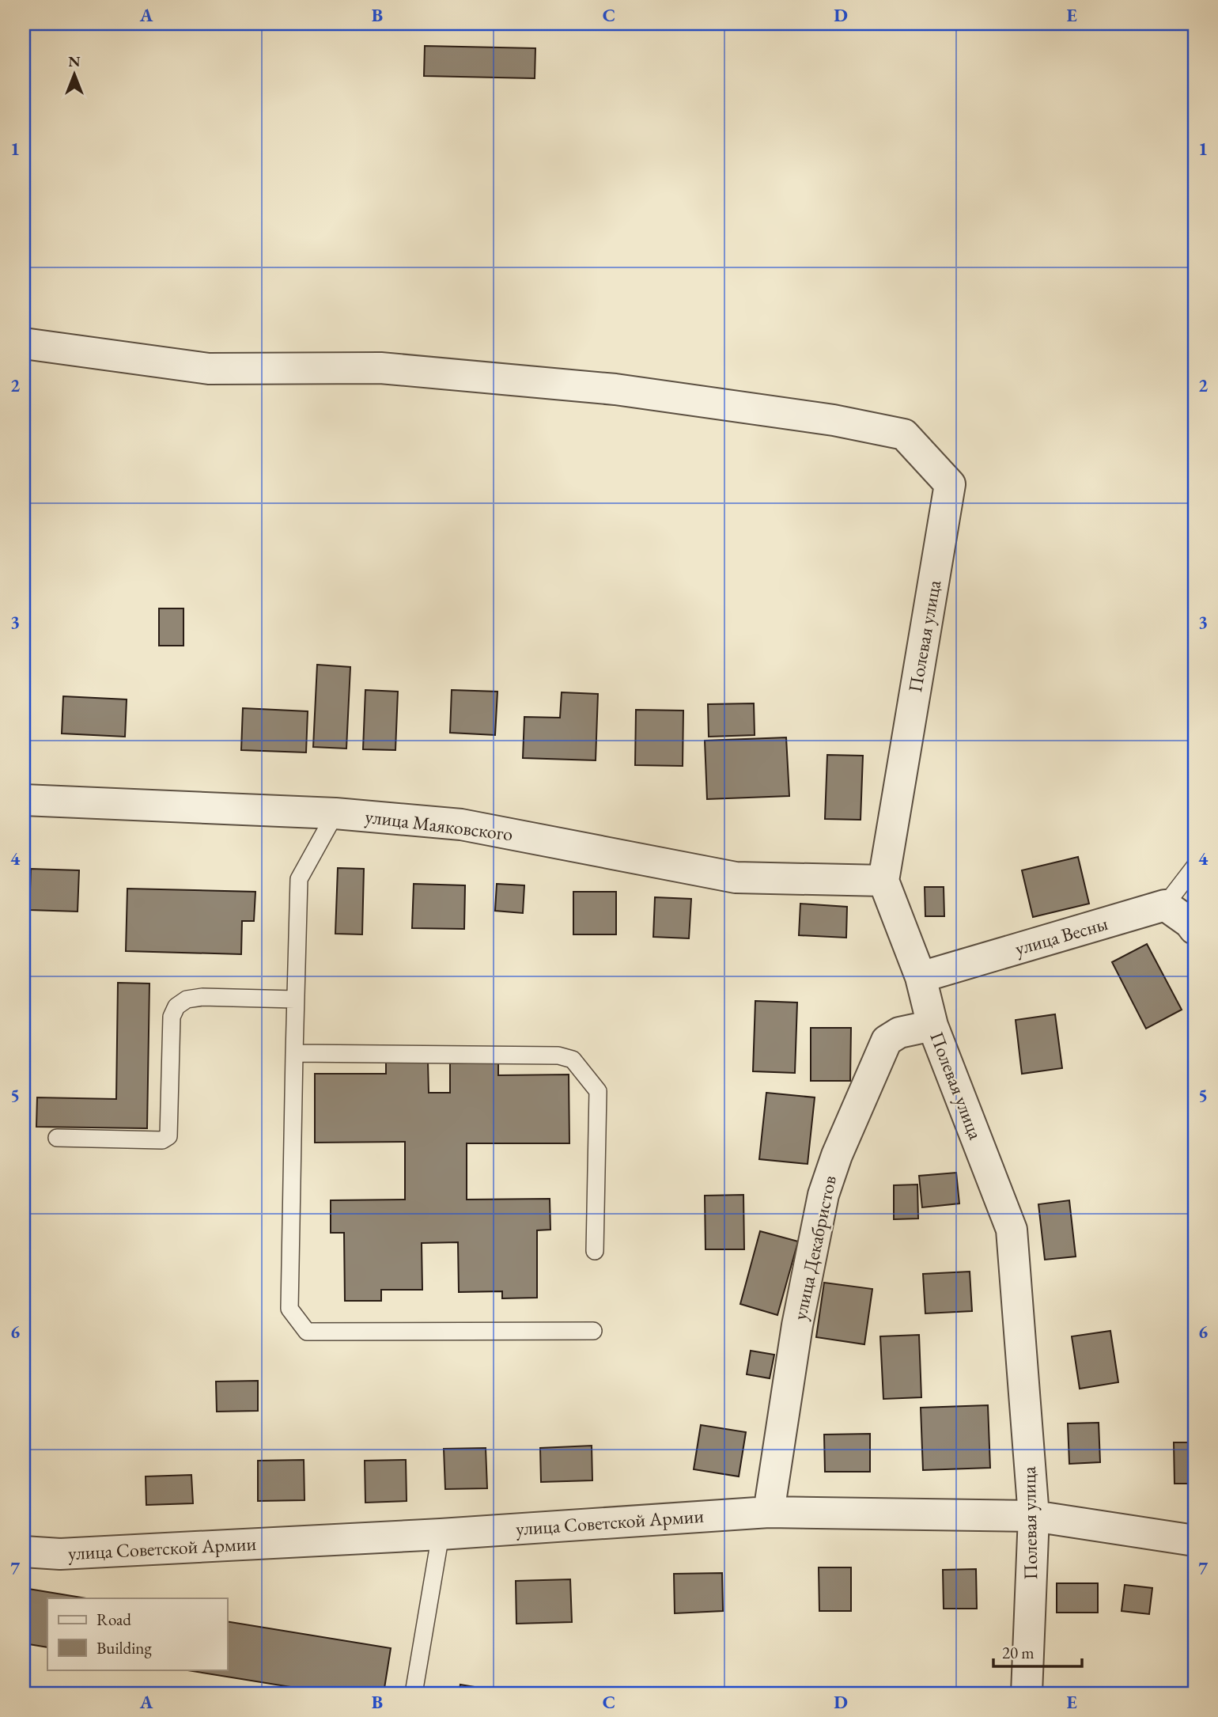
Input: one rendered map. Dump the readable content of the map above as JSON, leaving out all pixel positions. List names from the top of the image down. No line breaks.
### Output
{"streets":{"street":["Полевая улица","улица Маяковского","улица Весны","улица Декабристов","улица Советской Армии"]},"crossings":[["Полевая улица","улица Маяковского"],["Полевая улица","улица Весны"],["Полевая улица","улица Декабристов"],["Полевая улица","улица Советской Армии"],["улица Декабристов","улица Советской Армии"]],"legend":["Road","Building"],"scale_bar":"20 m","north":"top","grid":{"columns":["A","B","C","D","E"],"rows":["1","2","3","4","5","6","7"]}}
